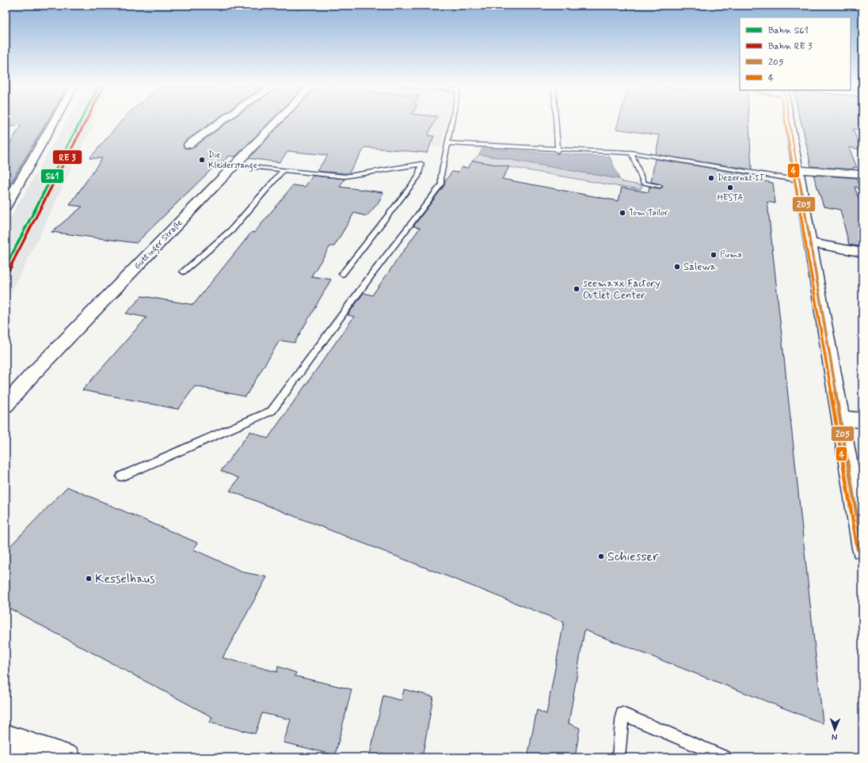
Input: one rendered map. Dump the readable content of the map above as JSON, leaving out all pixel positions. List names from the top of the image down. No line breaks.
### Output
{"streets":{"street":["Güttinger Straße"]},"places":["Die Kleiderstange","Dezernat II","HESTA","Tom Tailor","Puma","Salewa","seemaxx Factory Outlet Center","Schiesser","Kesselhaus"],"lines":["rail line S61","transit line 205","transit line 4"],"legend":["Bahn S61","Bahn RE 3","205","4"],"north":"bottom"}
